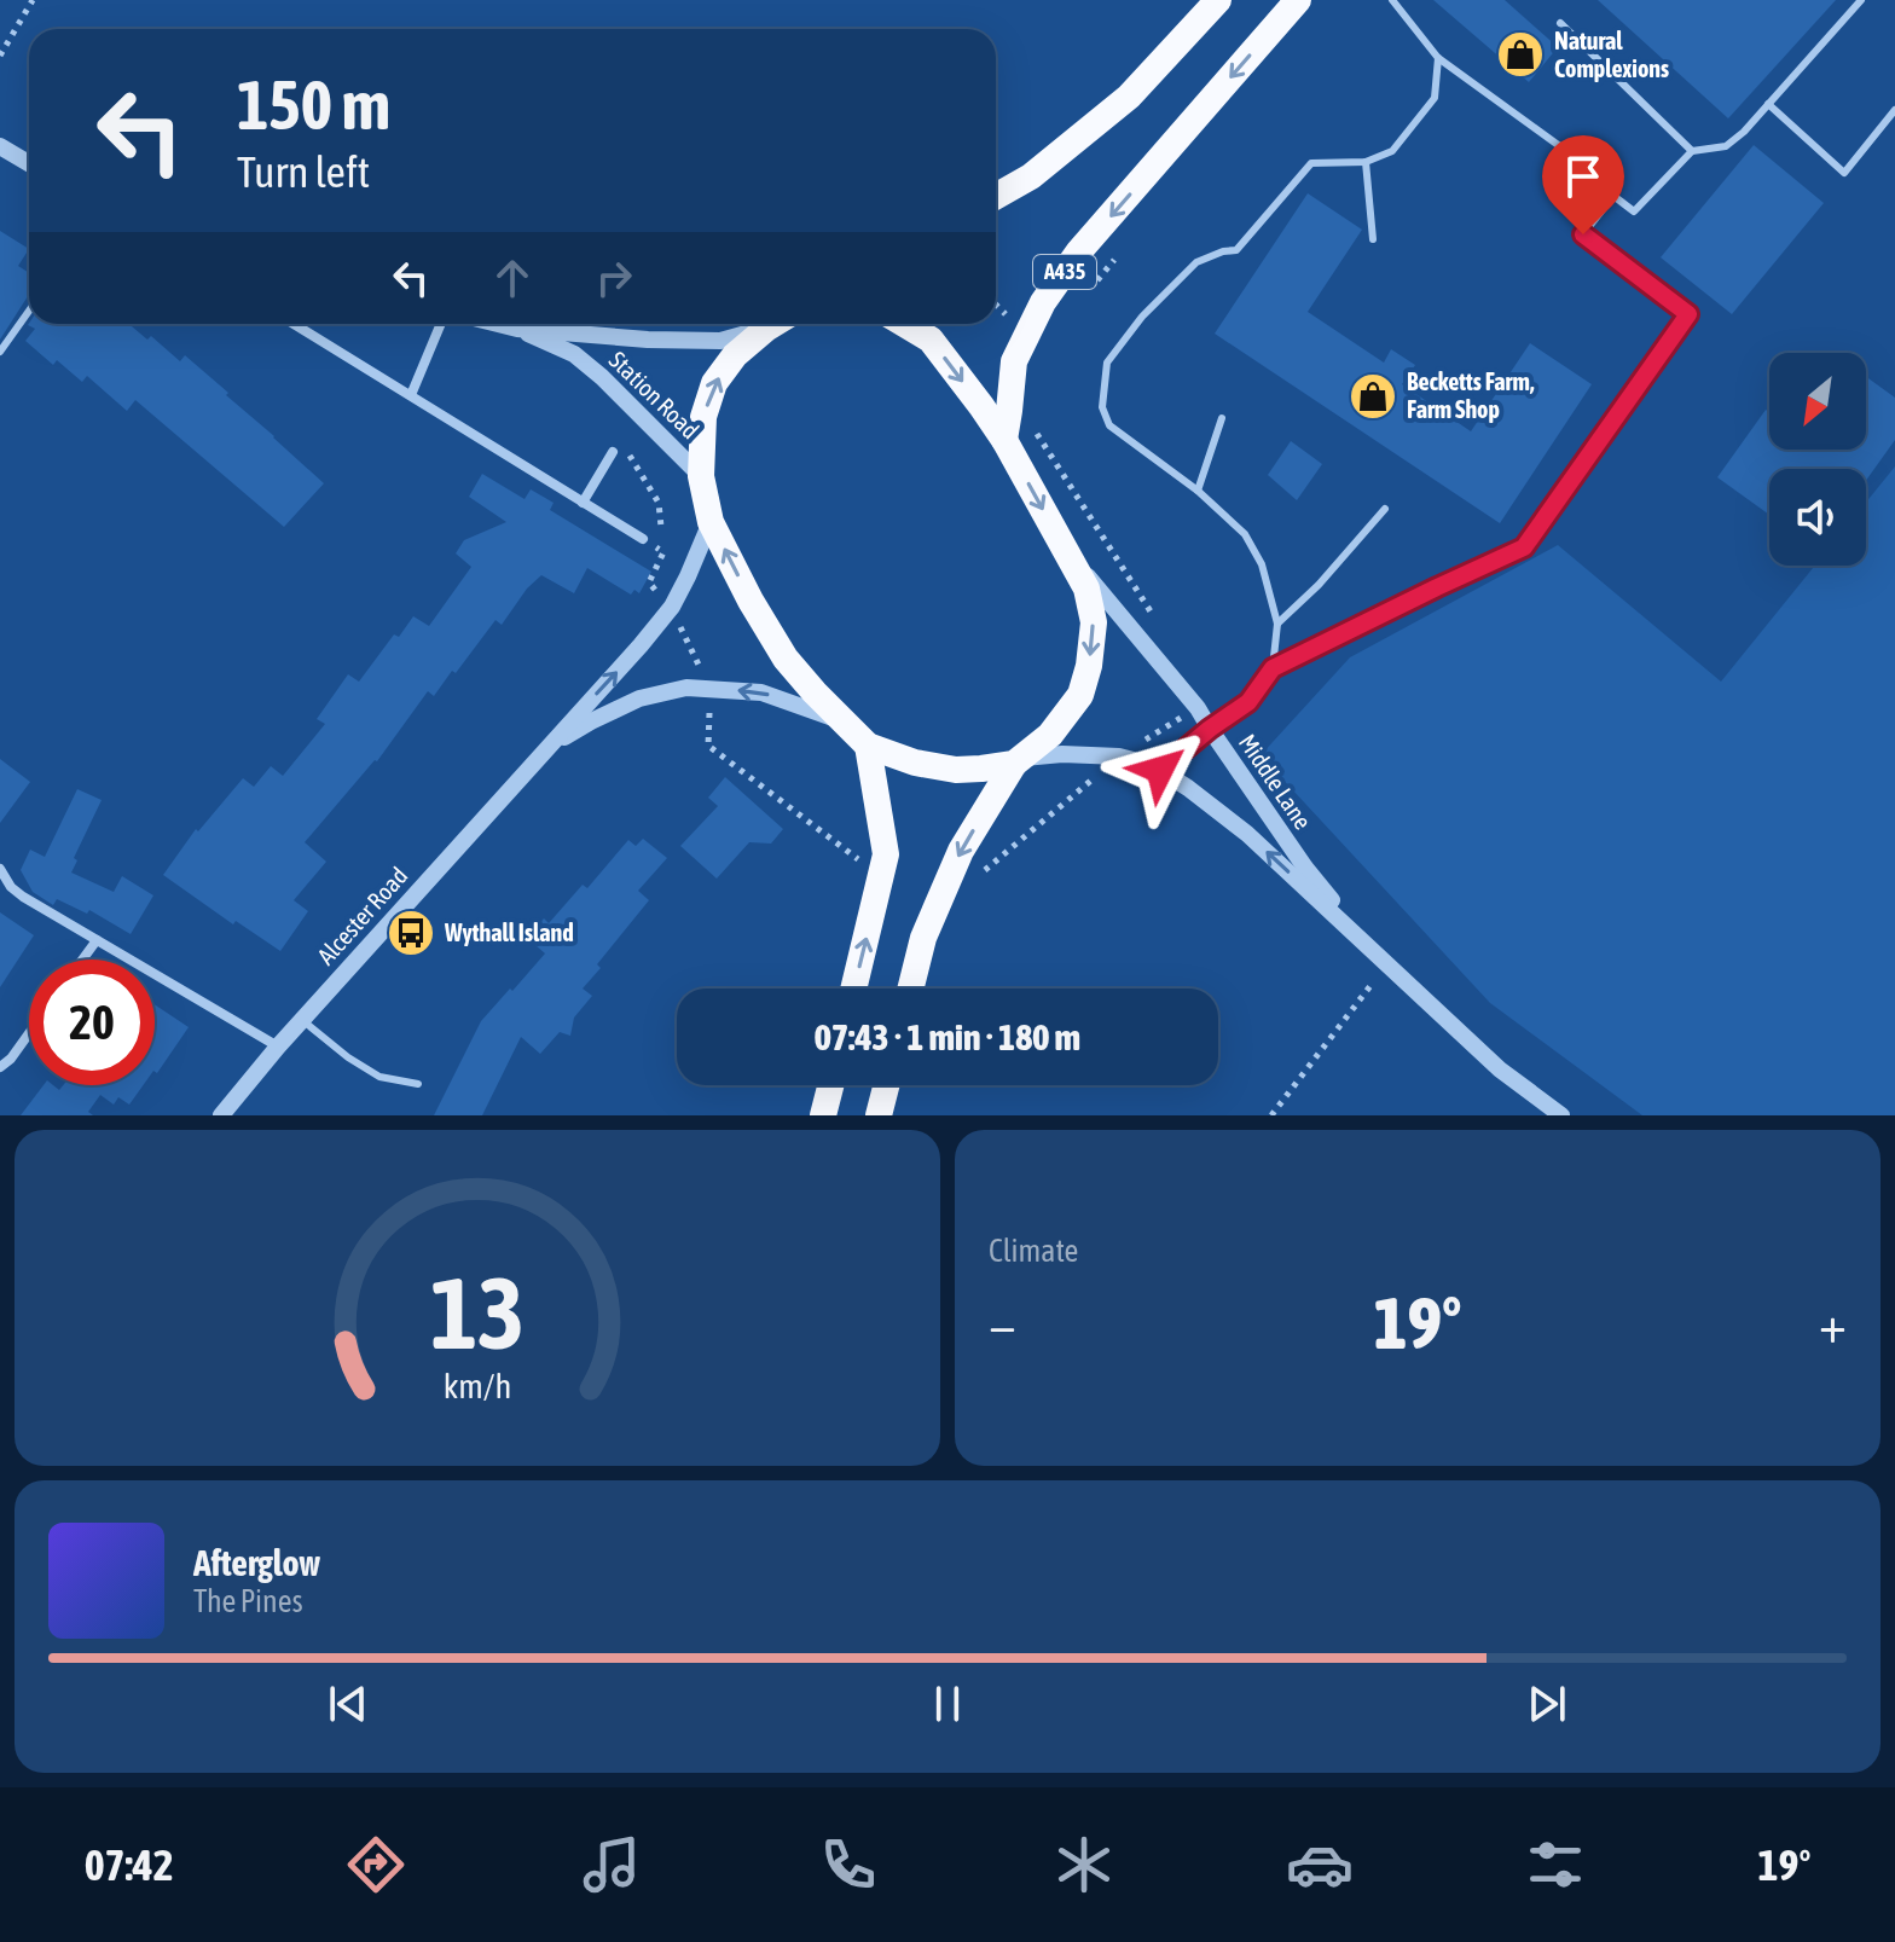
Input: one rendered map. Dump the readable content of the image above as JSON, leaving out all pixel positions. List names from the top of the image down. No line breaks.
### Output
{"streets":{"highway":["A435"],"street":["Station Road","Middle Lane","Alcester Road"]},"places":{"shop":["Natural Complexions","Becketts Farm, Farm Shop"],"bus stop":["Wythall Island"]},"north":"bottom left","page":{"turn":["150 m","Turn left"],"limit":"20","trip":"07:43 · 1 min · 180 m","tile":"Climate","heat":["−","19°","+"],"song":["Afterglow","The Pines"],"tabs":["07:42","19°"],"gauge":["13","km/h"]}}
